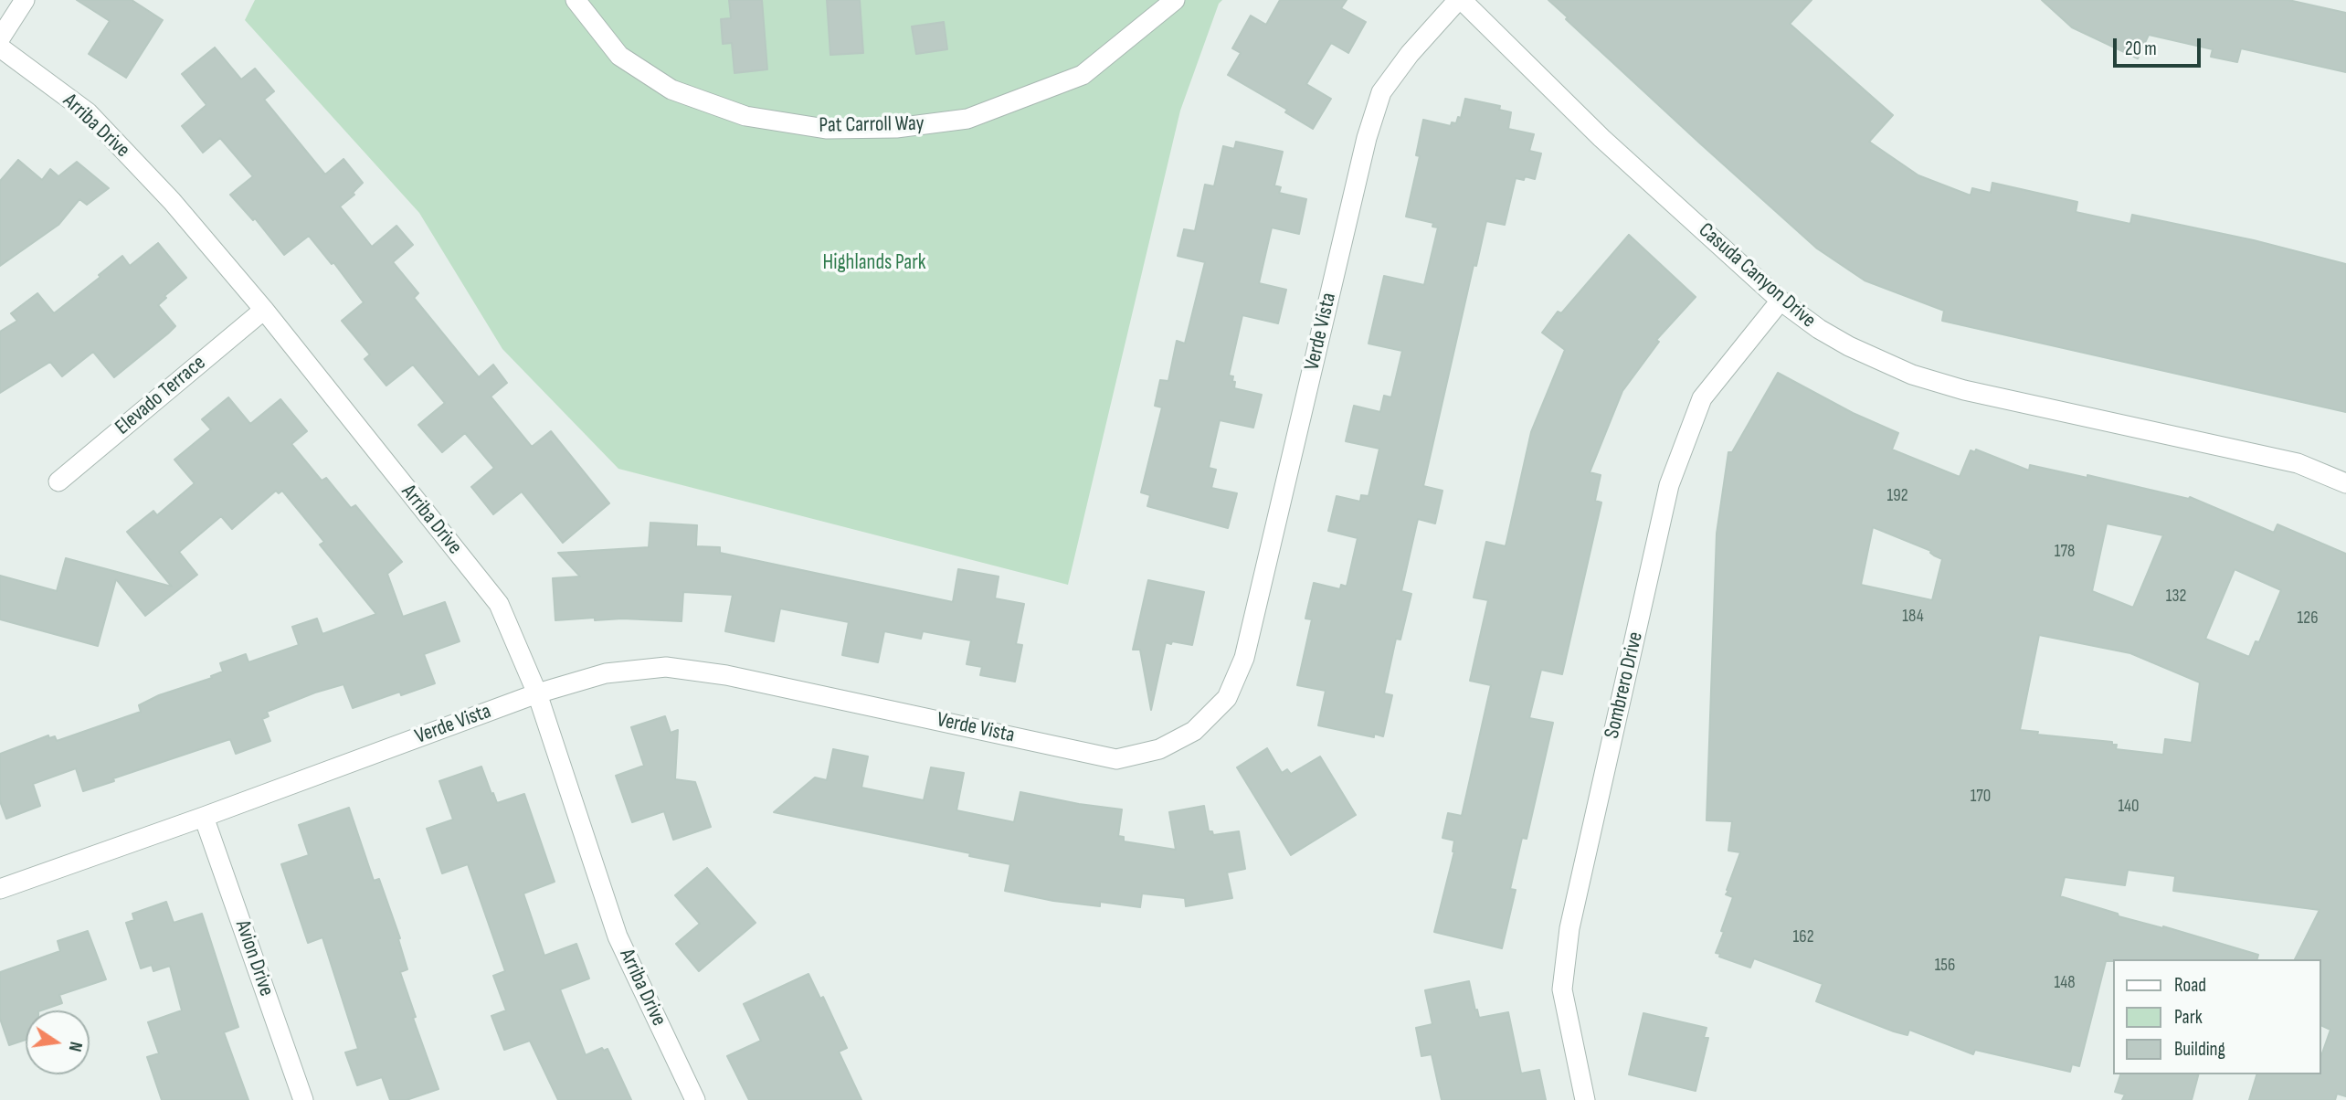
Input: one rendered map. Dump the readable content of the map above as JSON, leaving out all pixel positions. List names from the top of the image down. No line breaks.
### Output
{"streets":{"street":["Pat Carroll Way","Arriba Drive","Casuda Canyon Drive","Verde Vista","Elevado Terrace","Sombrero Drive","Avion Drive"]},"crossings":[["Arriba Drive","Verde Vista"],["Arriba Drive","Elevado Terrace"],["Casuda Canyon Drive","Verde Vista"],["Casuda Canyon Drive","Sombrero Drive"],["Verde Vista","Avion Drive"]],"parks":["Highlands Park"],"house_numbers":["192","178","132","184","126","170","140","162","156","148"],"legend":["Road","Park","Building"],"scale_bar":"20 m","north":"right"}
